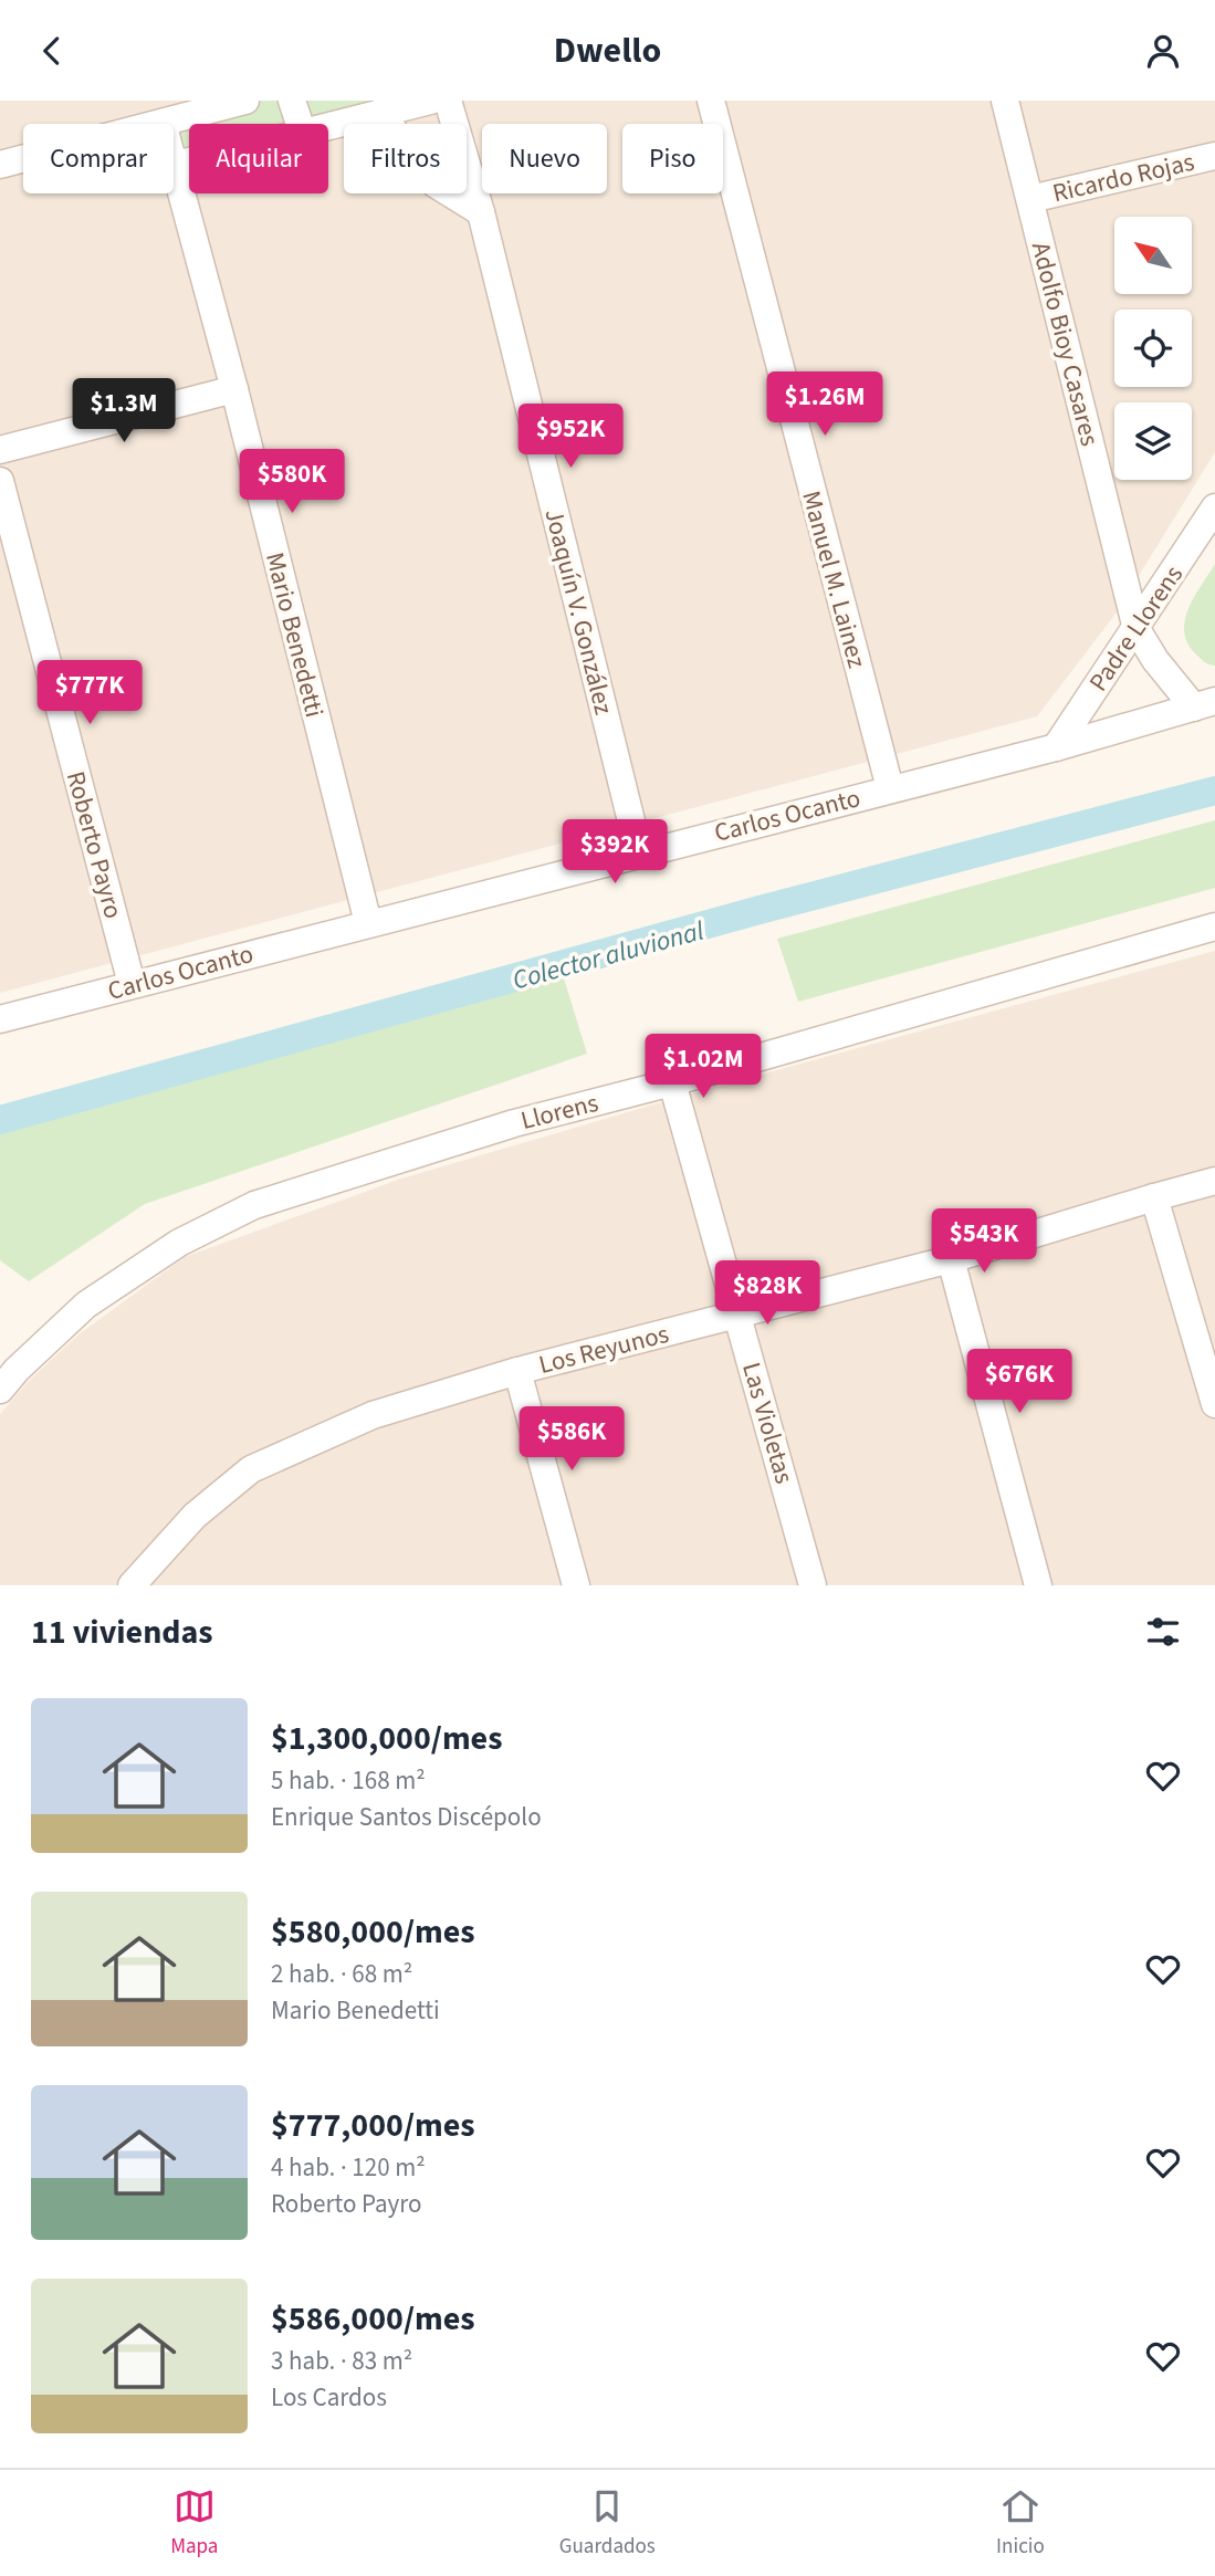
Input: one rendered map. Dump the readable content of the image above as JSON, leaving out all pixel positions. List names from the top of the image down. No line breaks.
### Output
{"streets":{"street":["Ricardo Rojas","Adolfo Bioy Casares","Manuel M. Lainez","Joaquín V. González","Padre Llorens","Mario Benedetti","Carlos Ocanto","Roberto Payro","Llorens","Los Reyunos","Las Violetas"]},"crossings":[["Ricardo Rojas","Adolfo Bioy Casares"],["Adolfo Bioy Casares","Padre Llorens"],["Adolfo Bioy Casares","Carlos Ocanto"],["Manuel M. Lainez","Carlos Ocanto"],["Joaquín V. González","Carlos Ocanto"],["Padre Llorens","Carlos Ocanto"],["Mario Benedetti","Carlos Ocanto"],["Carlos Ocanto","Roberto Payro"],["Llorens","Las Violetas"],["Los Reyunos","Las Violetas"]],"water":["Colector aluvional"],"north":"top left","page":{"header":"Dwello","chip":["Comprar","Alquilar","Filtros","Nuevo","Piso"],"price":["$1.26M","$1.3M","$952K","$580K","$777K","$392K","$1.02M","$543K","$828K","$676K","$586K"],"heading":"11 viviendas","list":[{"name":"$1,300,000/mes","note":"5 hab. · 168 m² · Enrique Santos Discépolo"},{"name":"$580,000/mes","note":"2 hab. · 68 m² · Mario Benedetti"},{"name":"$777,000/mes","note":"4 hab. · 120 m² · Roberto Payro"},{"name":"$586,000/mes","note":"3 hab. · 83 m² · Los Cardos"}],"tabs":["Mapa","Guardados","Inicio"]}}
